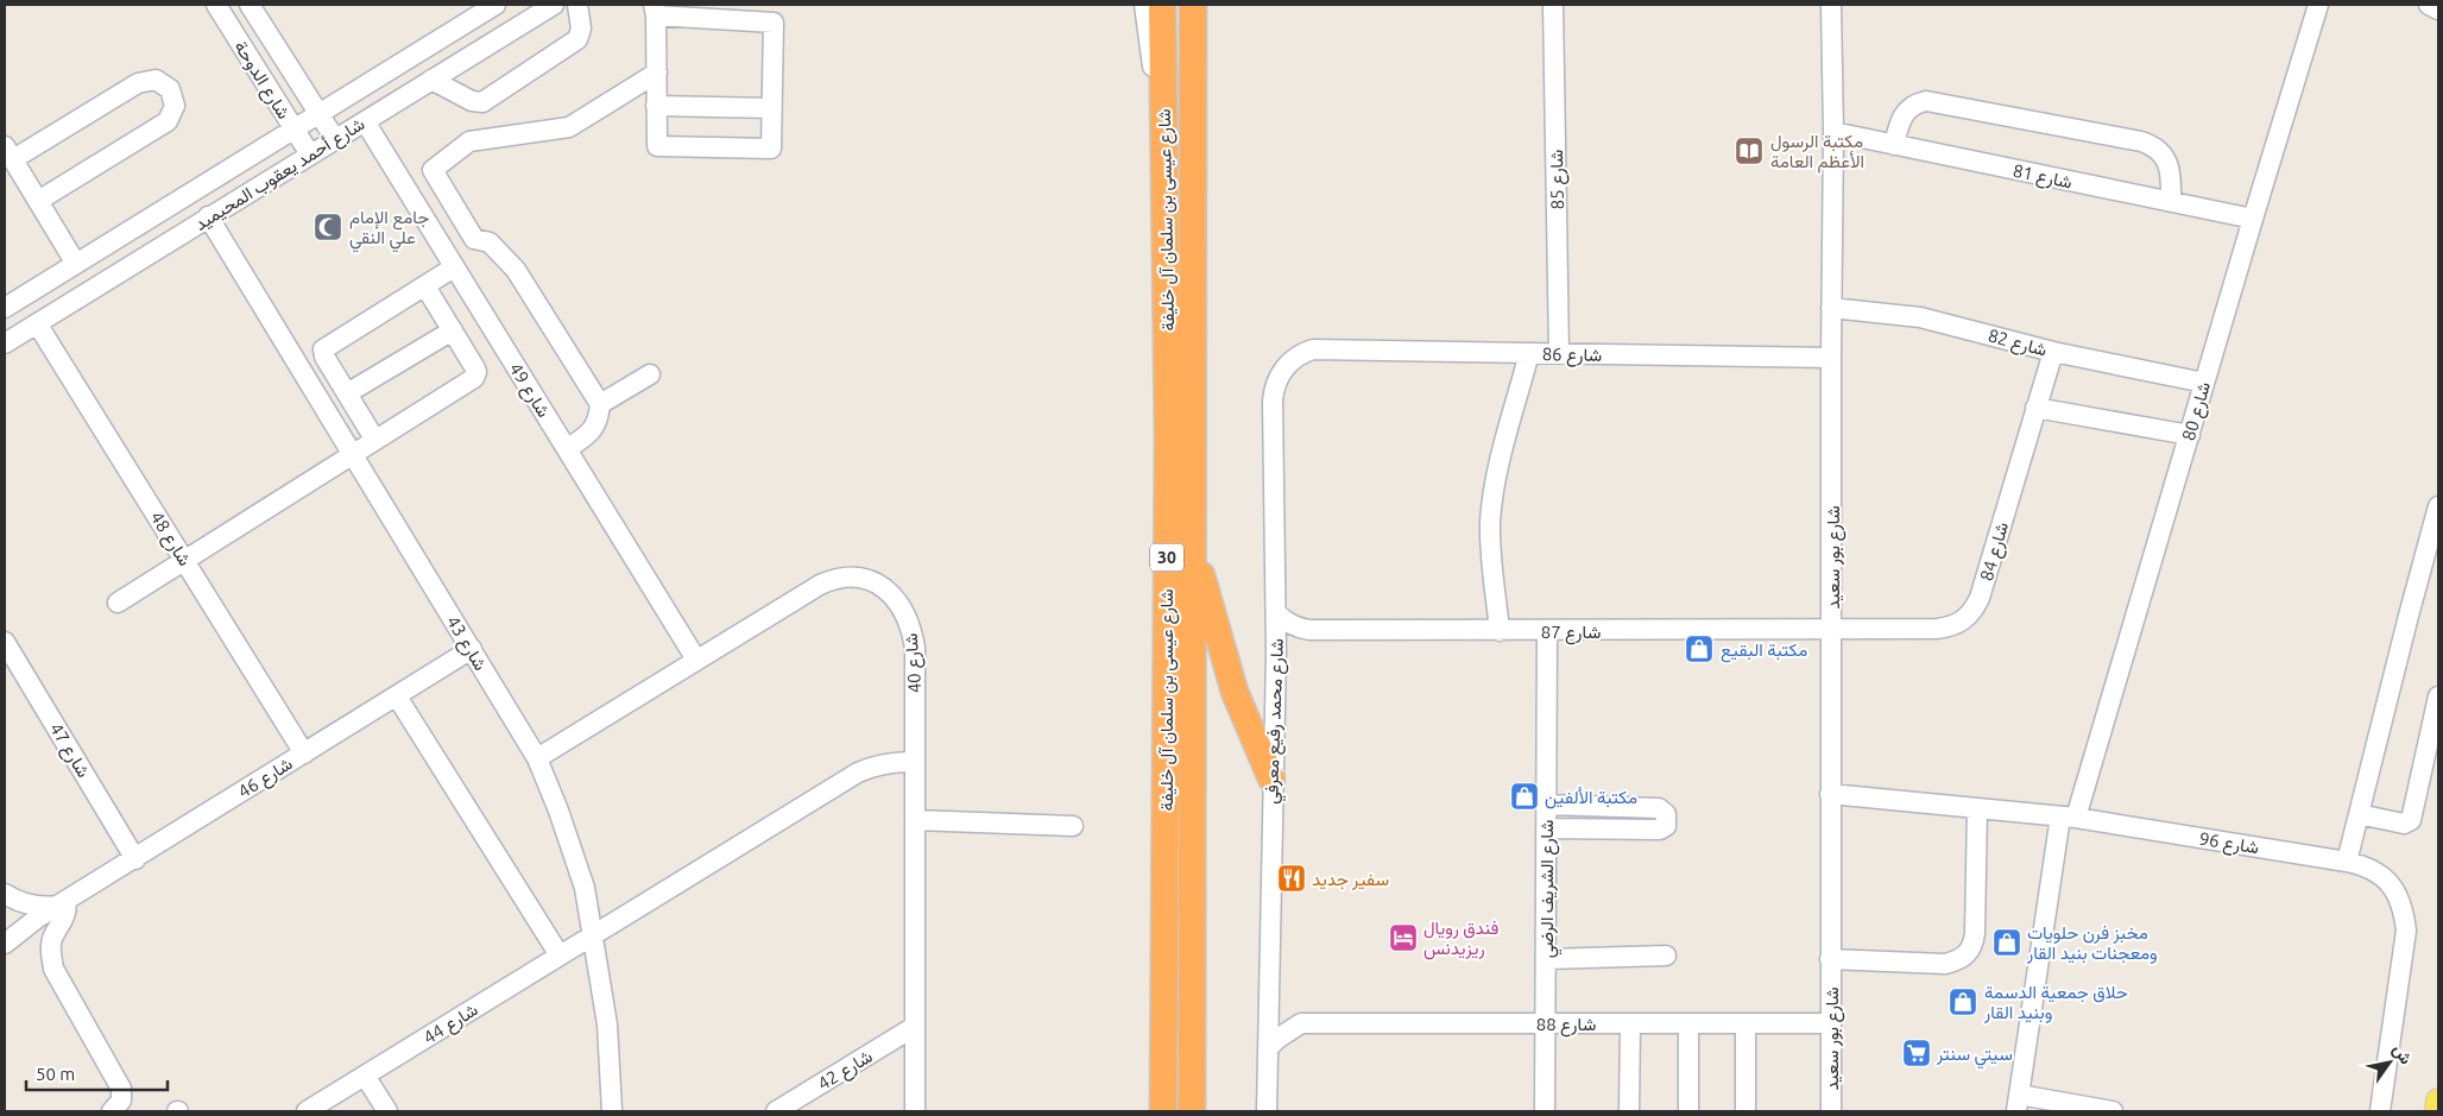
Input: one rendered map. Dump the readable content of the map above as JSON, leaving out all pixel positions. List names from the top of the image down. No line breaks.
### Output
{"streets":{"highway":["شارع عيسى بن سلمان آل خليفة","30"],"street":["شارع الدوحة","شارع أحمد يعقوب المحيميد","شارع 81","شارع 85","شارع 82","شارع 86","شارع 49","شارع 80","شارع 48","شارع 84","شارع بور سعيد","شارع 87","شارع 43","شارع 40","شارع محمد رفيع معرفي","شارع 47","شارع 46","شارع 96","شارع الشريف الرضي","شارع 44","شارع 88","شارع 42"]},"crossings":[["شارع الدوحة","شارع أحمد يعقوب المحيميد"],["شارع أحمد يعقوب المحيميد","شارع 49"],["شارع أحمد يعقوب المحيميد","شارع 48"],["شارع أحمد يعقوب المحيميد","شارع 43"],["شارع 81","شارع 80"],["شارع 81","شارع بور سعيد"],["شارع 85","شارع 86"],["شارع 82","شارع 80"],["شارع 82","شارع 84"],["شارع 82","شارع بور سعيد"],["شارع 86","شارع بور سعيد"],["شارع 86","شارع محمد رفيع معرفي"],["شارع 49","شارع 40"],["شارع 80","شارع 96"],["شارع 48","شارع 46"],["شارع 84","شارع بور سعيد"],["شارع 84","شارع 87"],["شارع بور سعيد","شارع 87"],["شارع بور سعيد","شارع 96"],["شارع بور سعيد","شارع 88"],["شارع 87","شارع محمد رفيع معرفي"],["شارع 87","شارع الشريف الرضي"],["شارع 43","شارع 40"],["شارع 43","شارع 46"],["شارع 43","شارع 44"],["شارع 40","شارع 44"],["شارع 40","شارع 42"],["شارع 47","شارع 46"],["شارع الشريف الرضي","شارع 88"]],"places":{"library":["مكتبة الرسول الأعظم العامة"],"mosque":["جامع الإمام علي النقي"],"shop":["مكتبة البقيع","مكتبة الألفين","مخبز فرن حلويات ومعجنات بنيد القار","حلاق جمعية الدسمة وبنيد القار"],"restaurant":["سفير جديد"],"hotel":["فندق رويال ريزيدنس"],"supermarket":["سيتي سنتر"]},"scale_bar":"50 m","north":"top right"}
